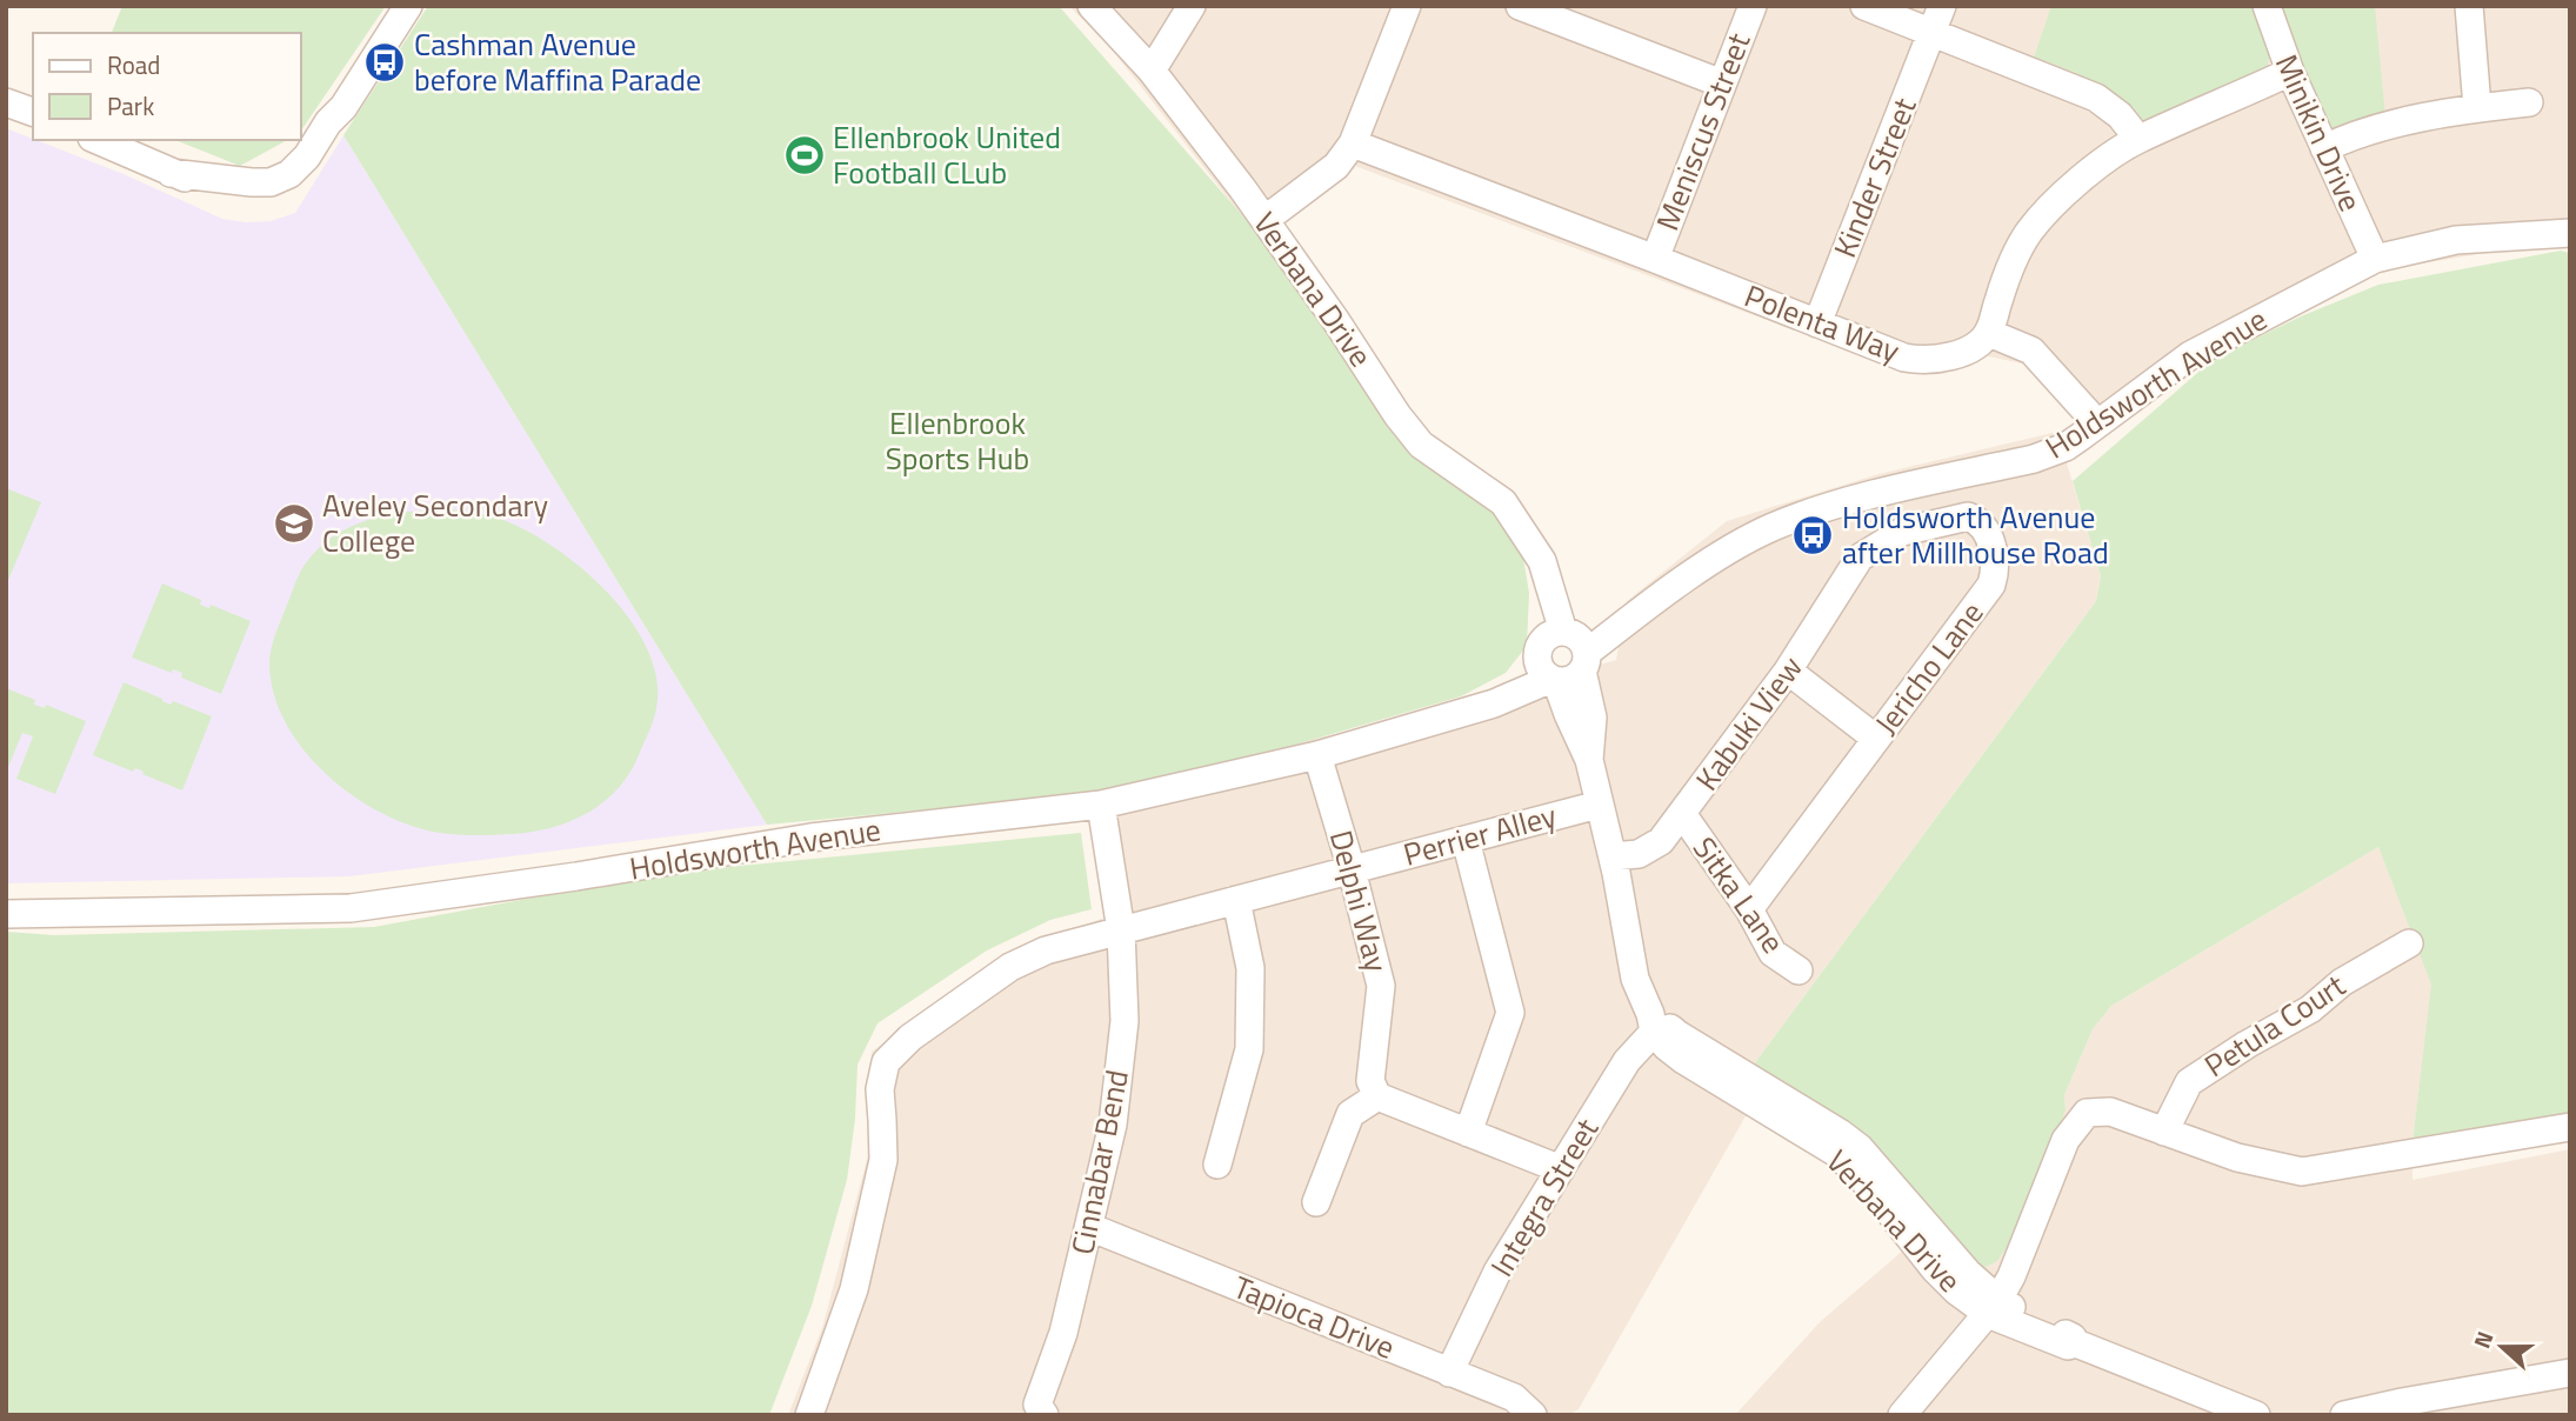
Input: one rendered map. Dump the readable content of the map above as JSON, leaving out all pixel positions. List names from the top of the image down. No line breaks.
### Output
{"streets":{"street":["Meniscus Street","Minikin Drive","Kinder Street","Verbana Drive","Polenta Way","Holdsworth Avenue","Jericho Lane","Kabuki View","Perrier Alley","Sitka Lane","Delphi Way","Petula Court","Cinnabar Bend","Integra Street","Tapioca Drive"]},"crossings":[["Meniscus Street","Polenta Way"],["Minikin Drive","Holdsworth Avenue"],["Kinder Street","Polenta Way"],["Verbana Drive","Holdsworth Avenue"],["Verbana Drive","Kabuki View"],["Verbana Drive","Perrier Alley"],["Verbana Drive","Integra Street"],["Holdsworth Avenue","Delphi Way"],["Holdsworth Avenue","Cinnabar Bend"],["Jericho Lane","Kabuki View"],["Jericho Lane","Sitka Lane"],["Kabuki View","Sitka Lane"],["Perrier Alley","Delphi Way"],["Perrier Alley","Cinnabar Bend"],["Cinnabar Bend","Tapioca Drive"],["Integra Street","Tapioca Drive"]],"parks":["Ellenbrook Sports Hub"],"places":{"bus stop":["Cashman Avenue before Maffina Parade","Holdsworth Avenue after Millhouse Road"],"sports":["Ellenbrook United Football CLub"],"school or university":["Aveley Secondary College"]},"legend":["Road","Park"],"north":"left"}
